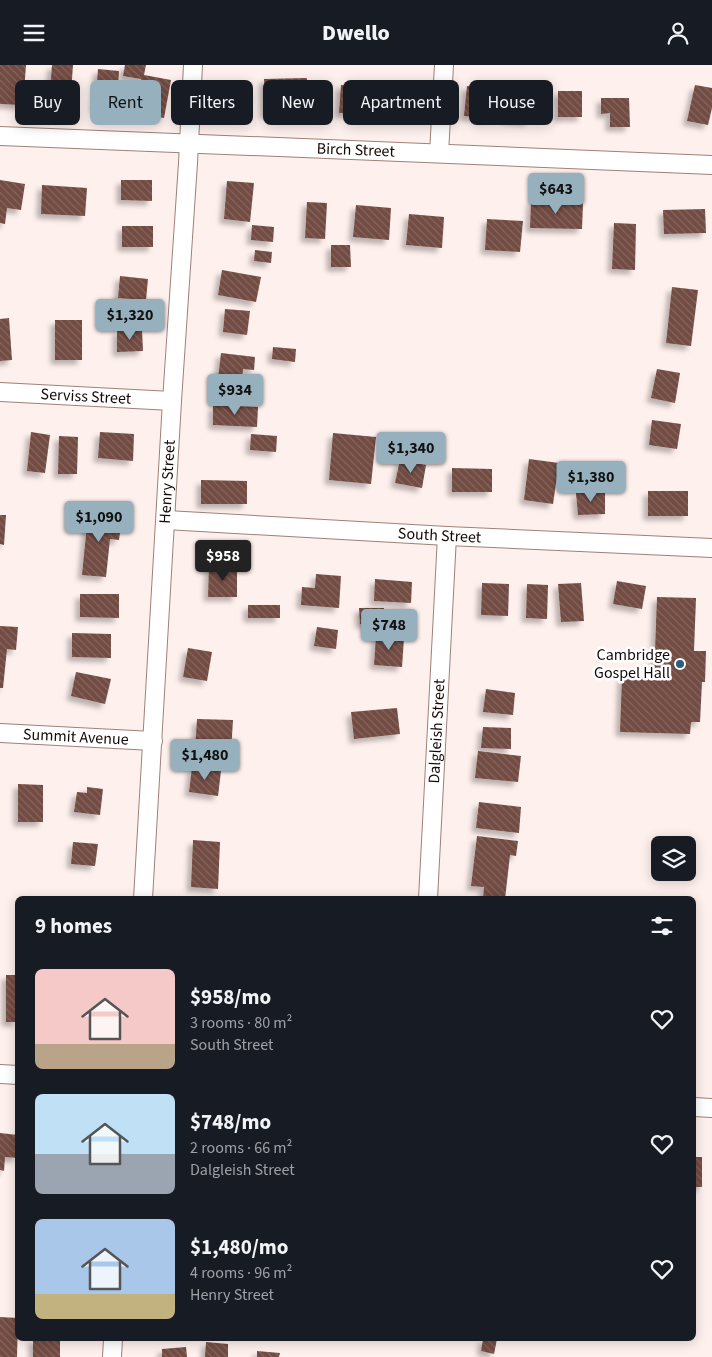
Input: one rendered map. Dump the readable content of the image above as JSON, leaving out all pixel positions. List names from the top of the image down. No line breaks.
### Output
{"streets":{"street":["Birch Street","Serviss Street","Henry Street","South Street","Dalgleish Street","Summit Avenue"]},"crossings":[["Birch Street","Henry Street"],["Serviss Street","Henry Street"],["Henry Street","South Street"],["Henry Street","Summit Avenue"],["South Street","Dalgleish Street"]],"places":["Cambridge Gospel Hall"],"page":{"header":"Dwello","chip":["Buy","Rent","Filters","New","Apartment","House"],"price":["$643","$1,320","$934","$1,340","$1,380","$1,090","$958","$748","$1,480"],"heading":"9 homes","list":[{"name":"$958/mo","note":"3 rooms · 80 m² · South Street"},{"name":"$748/mo","note":"2 rooms · 66 m² · Dalgleish Street"},{"name":"$1,480/mo","note":"4 rooms · 96 m² · Henry Street"}]}}
